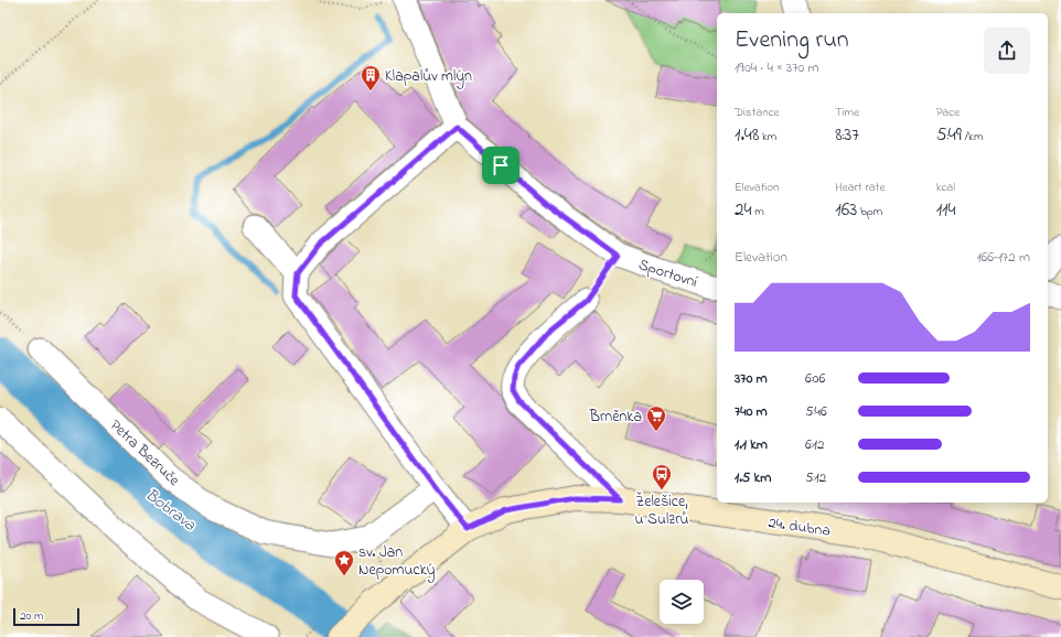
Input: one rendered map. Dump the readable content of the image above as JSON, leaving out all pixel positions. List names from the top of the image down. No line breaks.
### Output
{"streets":{"main road":["24. dubna"],"street":["Sportovní","Petra Bezruče"]},"water":["Bobrava"],"places":{"building":["Klapalův mlýn"],"supermarket":["Brněnka"],"bus stop":["Želešice, u Sulzrů"],"place":["sv. Jan Nepomucký"]},"scale_bar":"20 m","page":{"heading":["Evening run","19:04 · 4 × 370 m"],"stats":[["Distance","1.48 km"],["Time","8:37"],["Pace","5:49 /km"],["Elevation","24 m"],["Heart rate","163 bpm"],["kcal","114"]],"chart":["Elevation","166–172 m"],"list":[{"name":"370 m","note":"6:06"},{"name":"740 m","note":"5:46"},{"name":"1.1 km","note":"6:12"},{"name":"1.5 km","note":"5:12"}],"scale":"20 m"}}
